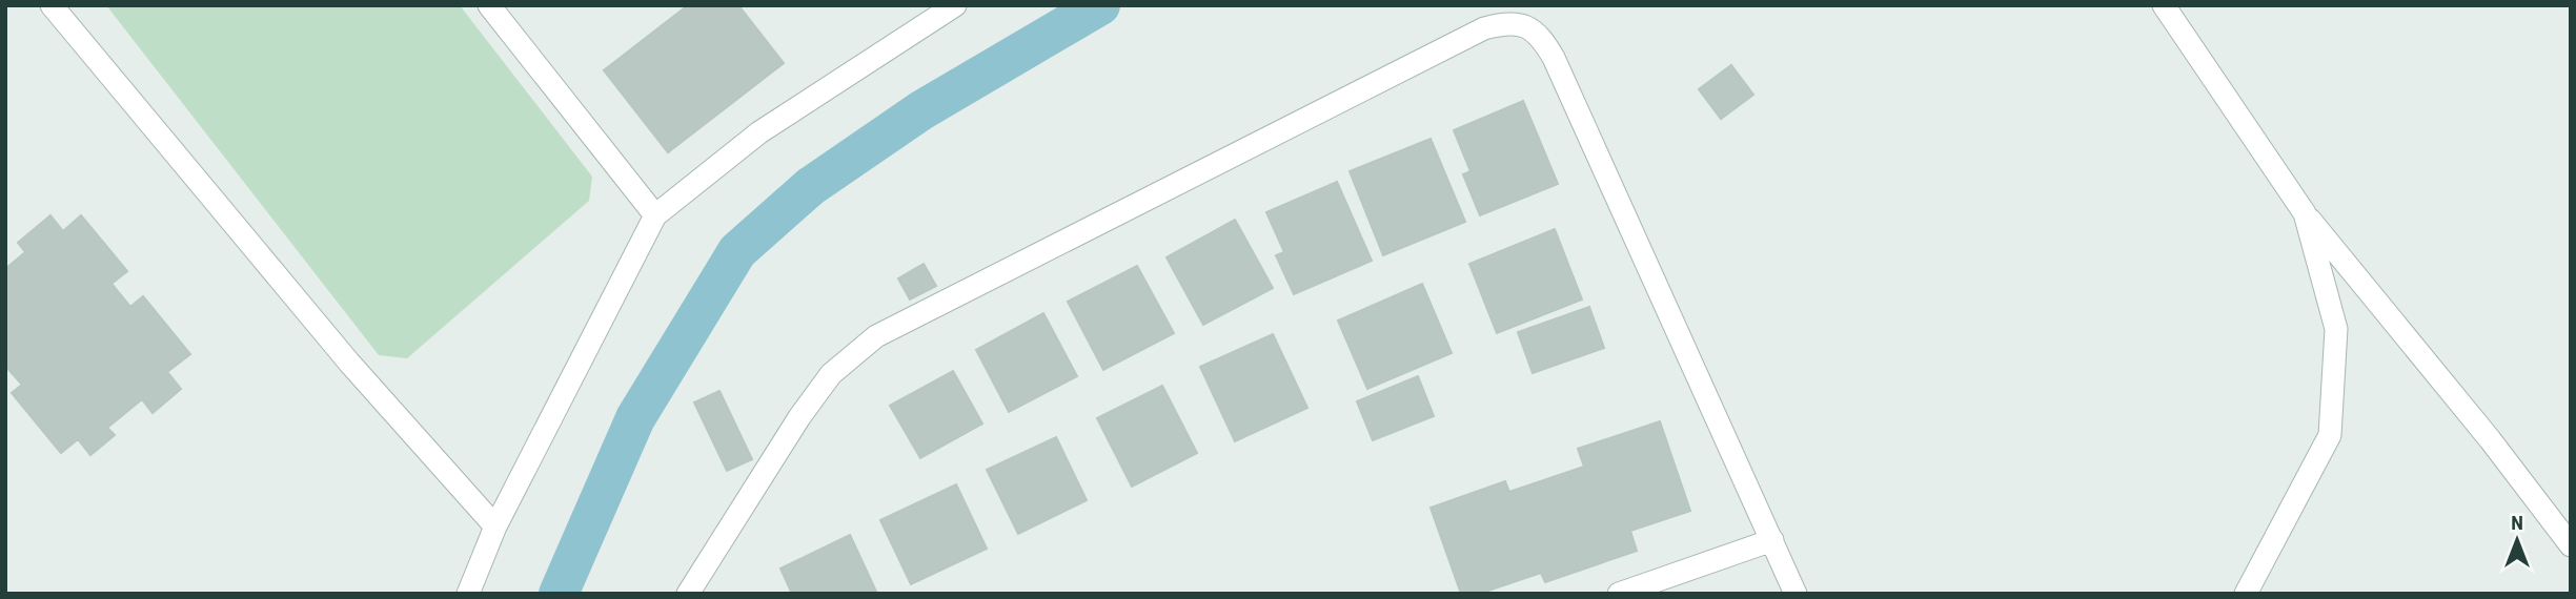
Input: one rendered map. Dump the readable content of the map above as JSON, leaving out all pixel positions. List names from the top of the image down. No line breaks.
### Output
{"north":"top"}
